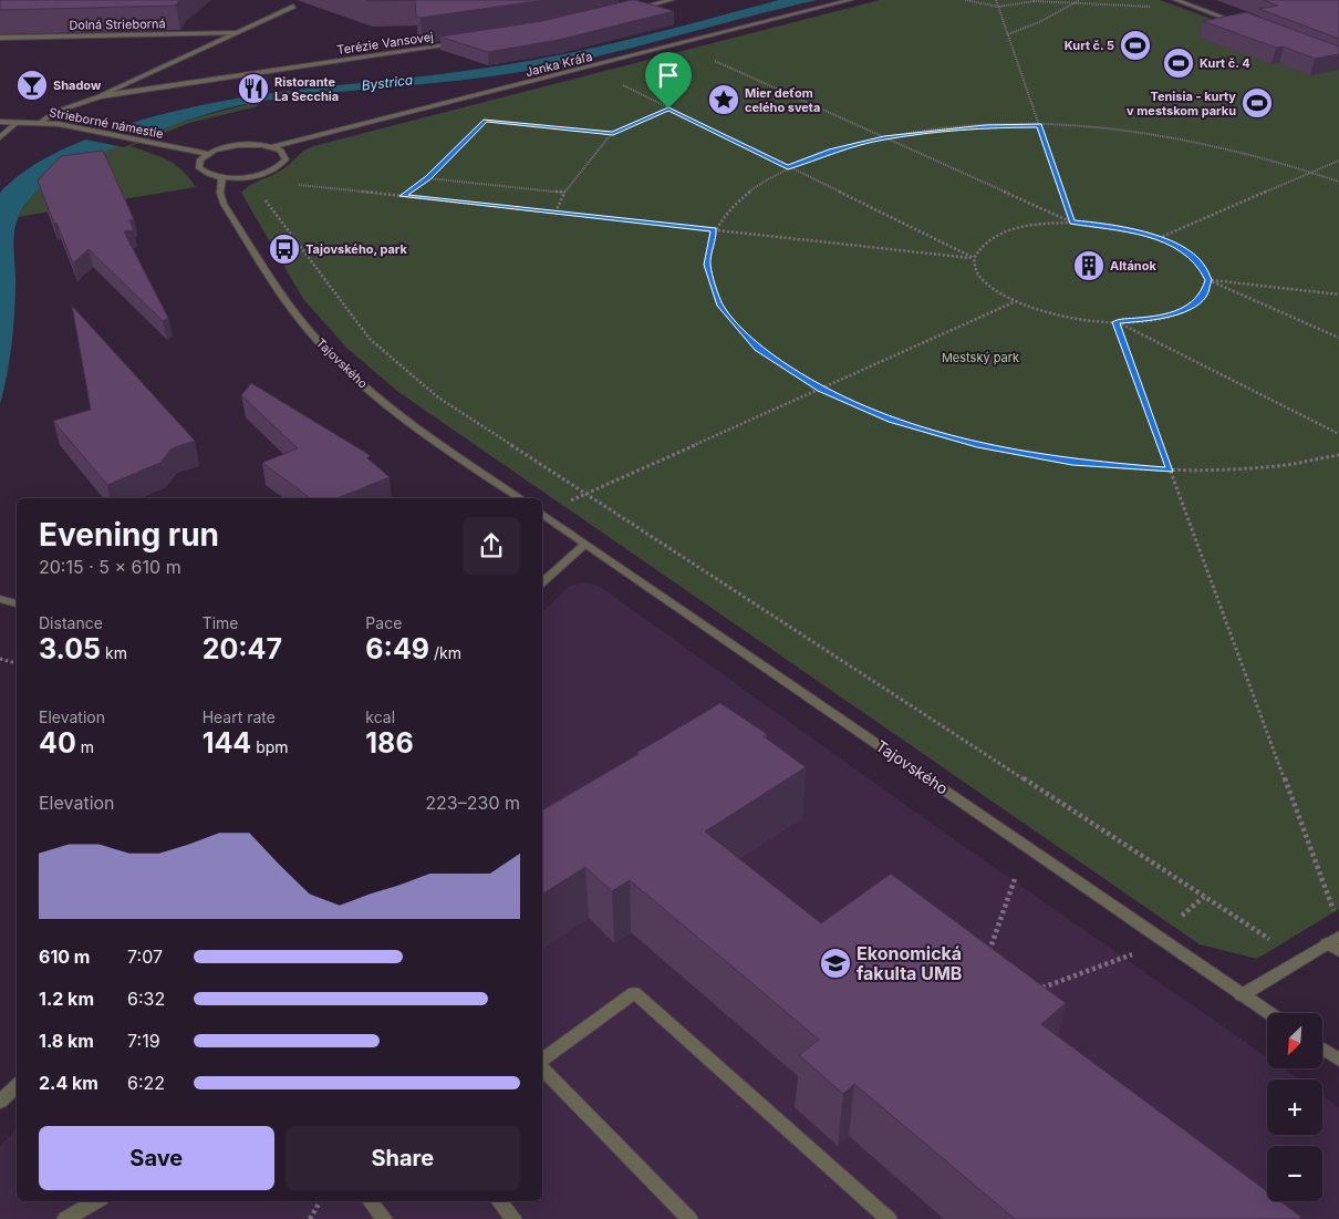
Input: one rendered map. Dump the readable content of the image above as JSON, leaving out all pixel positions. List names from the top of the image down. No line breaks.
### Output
{"streets":{"street":["Dolná Strieborná","Terézie Vansovej","Janka Kráľa","Strieborné námestie","Tajovského"]},"crossings":[["Dolná Strieborná","Terézie Vansovej"],["Terézie Vansovej","Strieborné námestie"],["Janka Kráľa","Strieborné námestie"]],"water":["Bystrica"],"parks":["Mestský park"],"places":{"sports":["Kurt č. 5","Kurt č. 4","Tenisia - kurty v mestskom parku"],"bar":["Shadow"],"restaurant":["Ristorante La Secchia"],"place":["Mier deťom celého sveta"],"bus stop":["Tajovského, park"],"building":["Altánok"],"school or university":["Ekonomická fakulta UMB"]},"north":"bottom left","page":{"heading":["Evening run","20:15 · 5 × 610 m"],"stats":[["Distance","3.05 km"],["Time","20:47"],["Pace","6:49 /km"],["Elevation","40 m"],["Heart rate","144 bpm"],["kcal","186"]],"chart":["Elevation","223–230 m"],"list":[{"name":"610 m","note":"7:07"},{"name":"1.2 km","note":"6:32"},{"name":"1.8 km","note":"7:19"},{"name":"2.4 km","note":"6:22"}],"map_buttons":["+","−"],"buttons":["Save","Share"]}}
